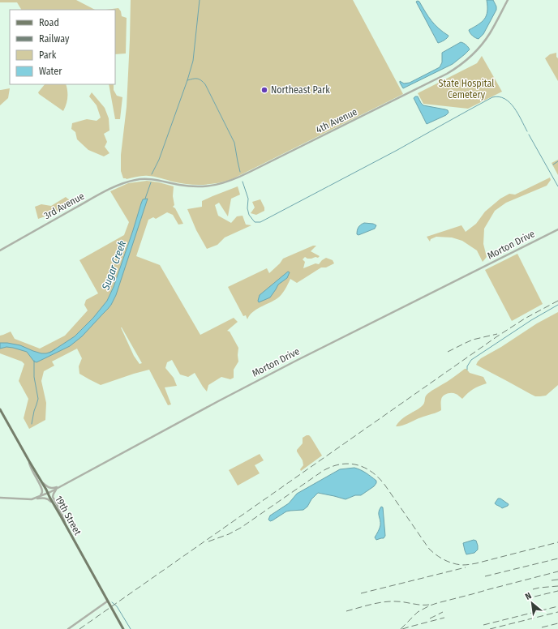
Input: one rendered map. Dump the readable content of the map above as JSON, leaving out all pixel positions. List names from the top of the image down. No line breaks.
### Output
{"streets":{"main road":["19th Street"],"street":["4th Avenue","3rd Avenue","Morton Drive"]},"crossings":[["4th Avenue","3rd Avenue"],["Morton Drive","19th Street"]],"water":["Sugar Creek"],"parks":["State Hospital Cemetery"],"places":["Northeast Park"],"legend":["Road","Railway","Park","Water"],"north":"top left"}
